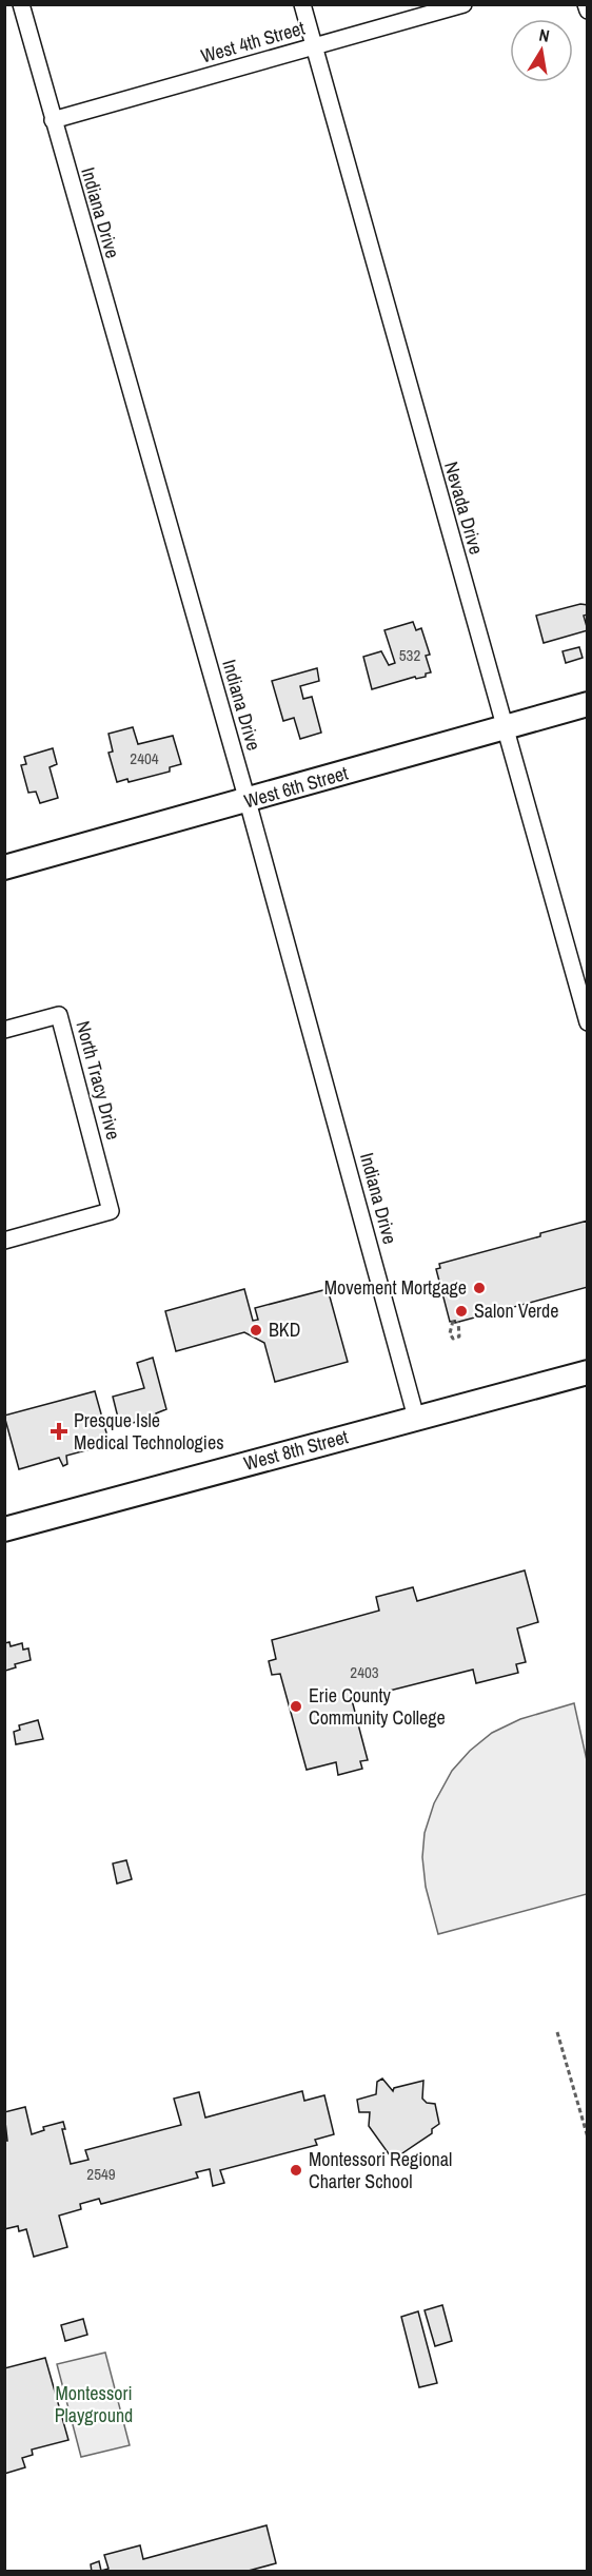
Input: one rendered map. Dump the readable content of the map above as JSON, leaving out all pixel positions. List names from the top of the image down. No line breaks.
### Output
{"streets":{"street":["West 4th Street","Indiana Drive","Nevada Drive","West 6th Street","North Tracy Drive","West 8th Street"]},"crossings":[["West 4th Street","Indiana Drive"],["West 4th Street","Nevada Drive"],["Indiana Drive","West 6th Street"],["Indiana Drive","West 8th Street"],["Nevada Drive","West 6th Street"]],"parks":["Montessori Playground"],"places":{"other":["Movement Mortgage","Salon Verde","BKD","Erie County Community College","Montessori Regional Charter School"],"health":["Presque Isle Medical Technologies"]},"house_numbers":["532","2404","2403","2549"],"north":"top"}
